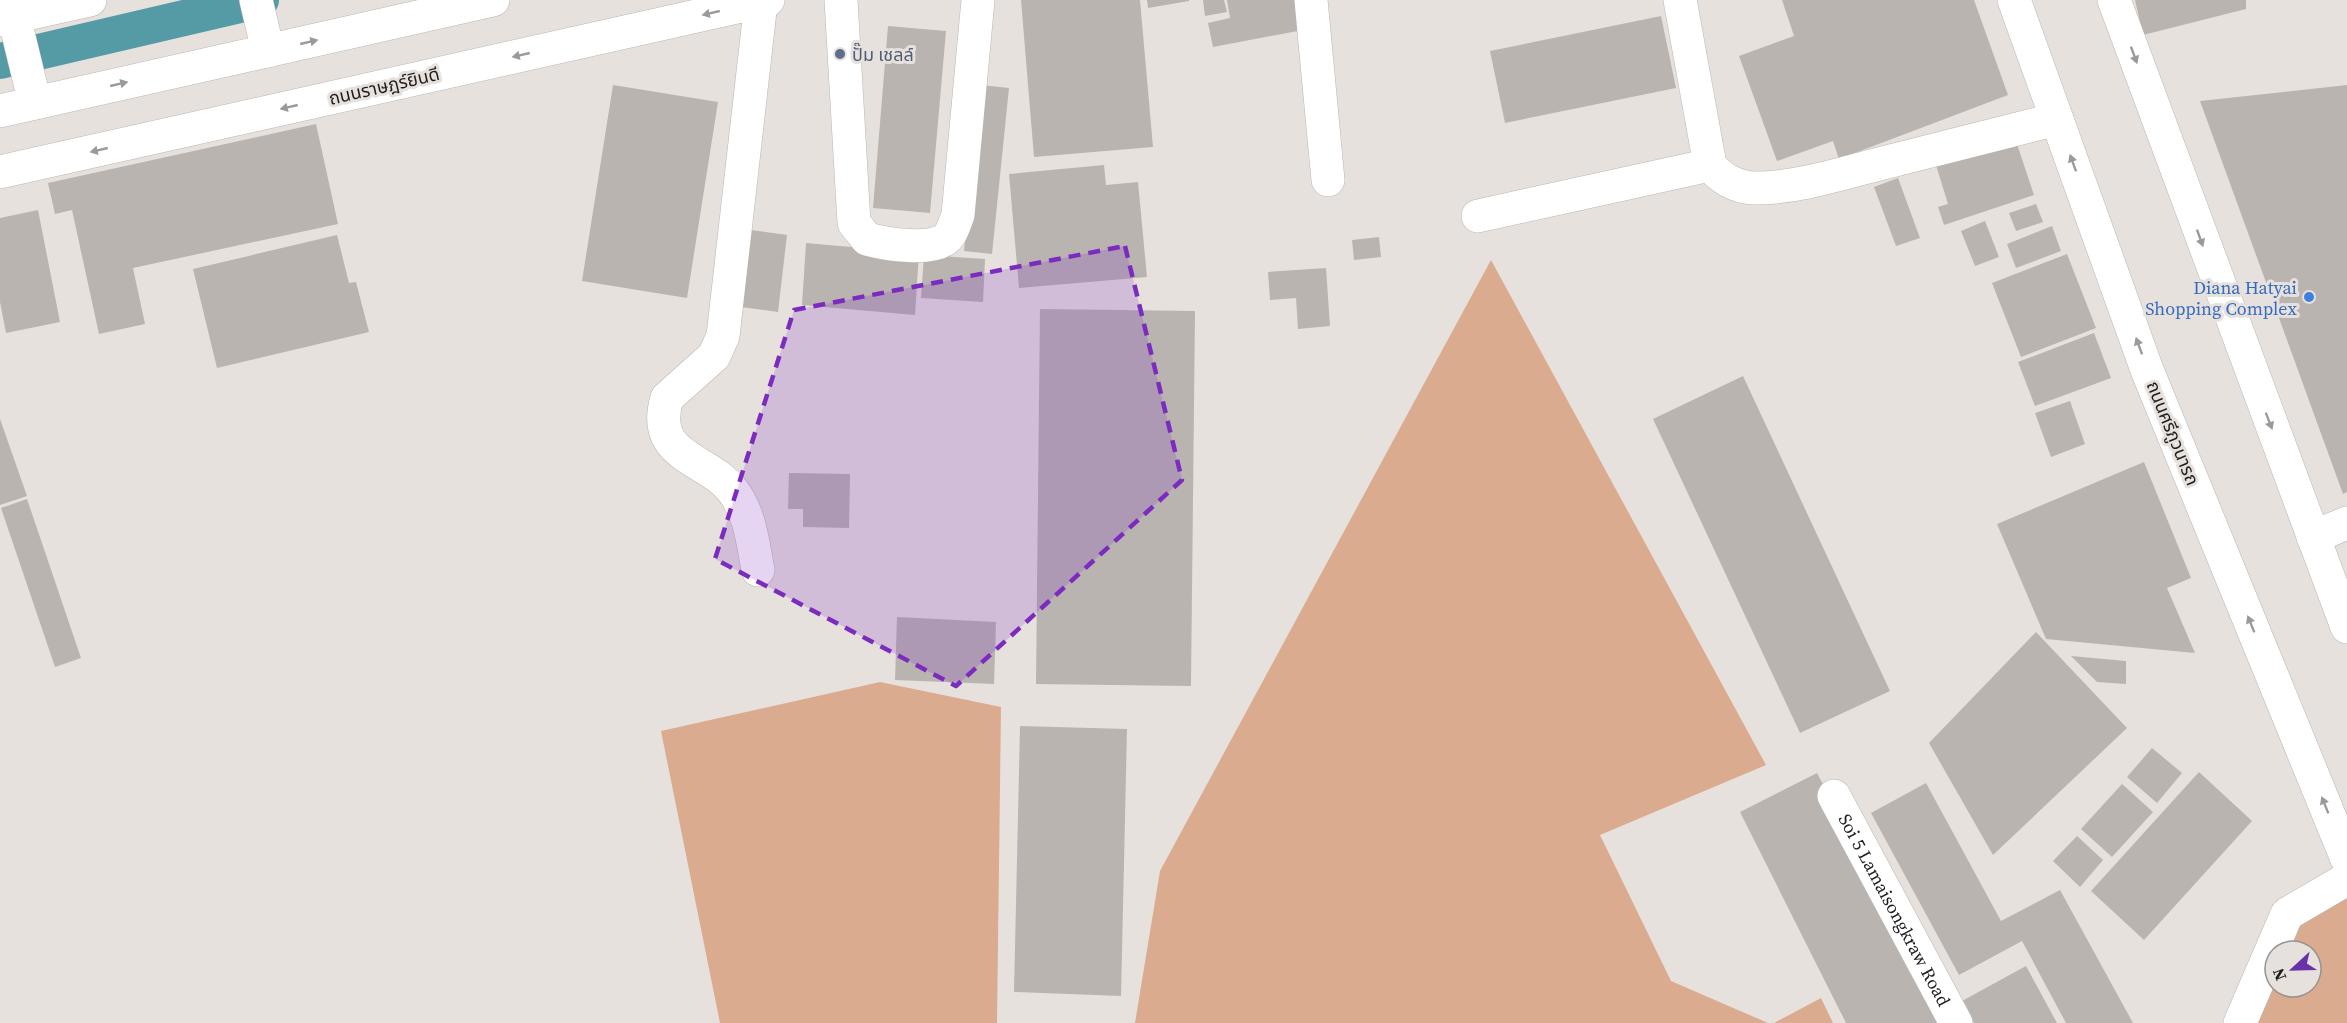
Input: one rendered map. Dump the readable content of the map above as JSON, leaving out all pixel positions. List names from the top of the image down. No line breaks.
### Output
{"streets":{"main road":["ถนนราษฎร์ยินดี","ถนนศรีภูวนารถ","Soi 5 Lamaisongkraw Road"]},"places":["ปั๊ม เชลล์","Diana Hatyai Shopping Complex"],"north":"left"}
